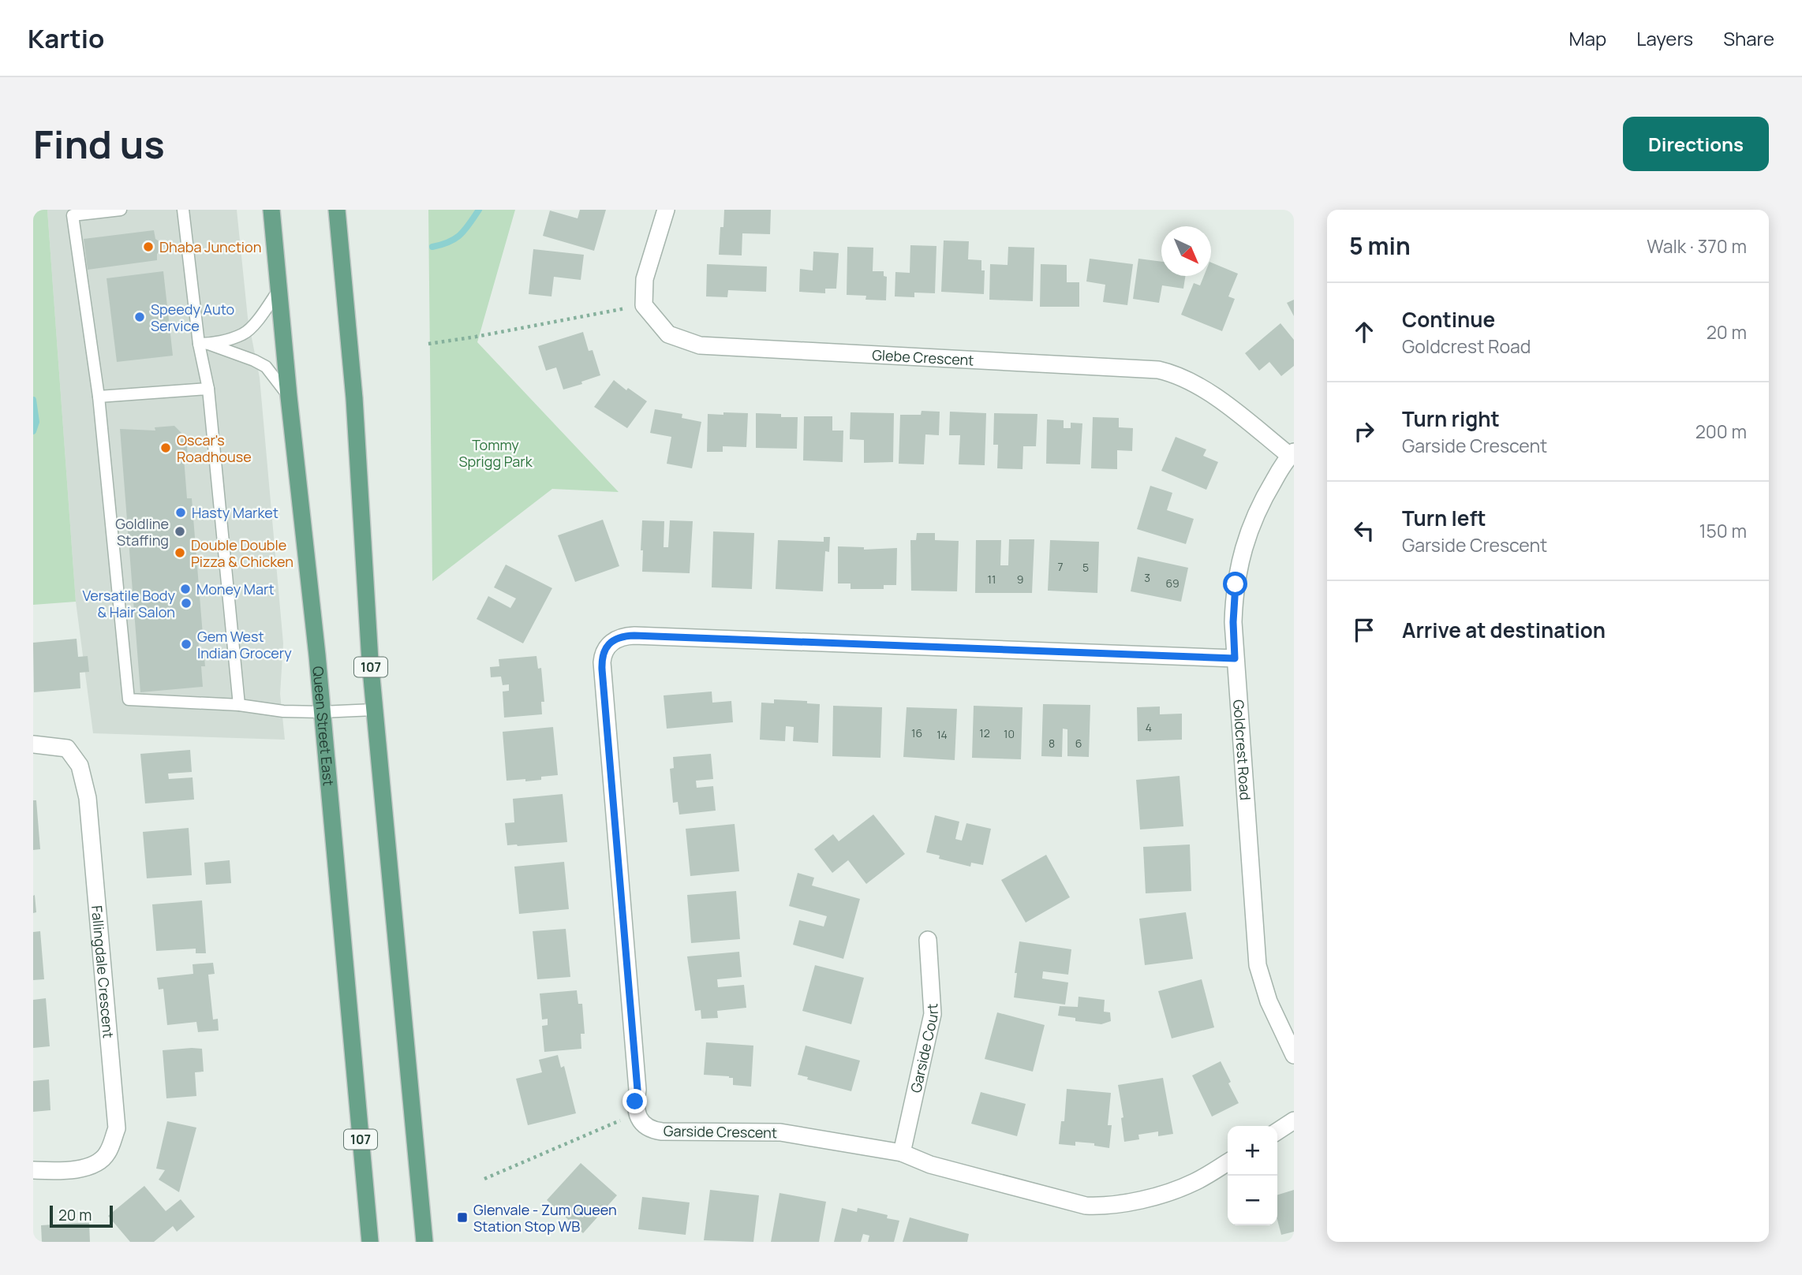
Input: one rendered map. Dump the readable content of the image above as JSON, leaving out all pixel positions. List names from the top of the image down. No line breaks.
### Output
{"streets":{"main road":["107","Queen Street East"],"street":["Glebe Crescent","Goldcrest Road","Fallingdale Crescent","Garside Court","Garside Crescent"]},"crossings":[["Glebe Crescent","Goldcrest Road"],["Garside Court","Garside Crescent"]],"parks":["Tommy Sprigg Park"],"places":{"other":["Dhaba Junction","Speedy Auto Service","Oscar's Roadhouse","Hasty Market","Goldline Staffing","Double Double Pizza & Chicken","Money Mart","Versatile Body & Hair Salon","Gem West Indian Grocery"],"transit":["Glenvale - Zum Queen Station Stop WB"]},"house_numbers":["7","5","3","11","9","69","4","16","12","10","14","8","6"],"scale_bar":"20 m","north":"bottom right","page":{"header":"Kartio","nav":["Map","Layers","Share"],"buttons":"Directions","title":"Find us","heading":["5 min","Walk · 370 m"],"list":[["Continue","Goldcrest Road","20 m"],["Turn right","Garside Crescent","200 m"],["Turn left","Garside Crescent","150 m"],"Arrive at destination"],"map_buttons":["+","−"],"scale":"20 m"}}
